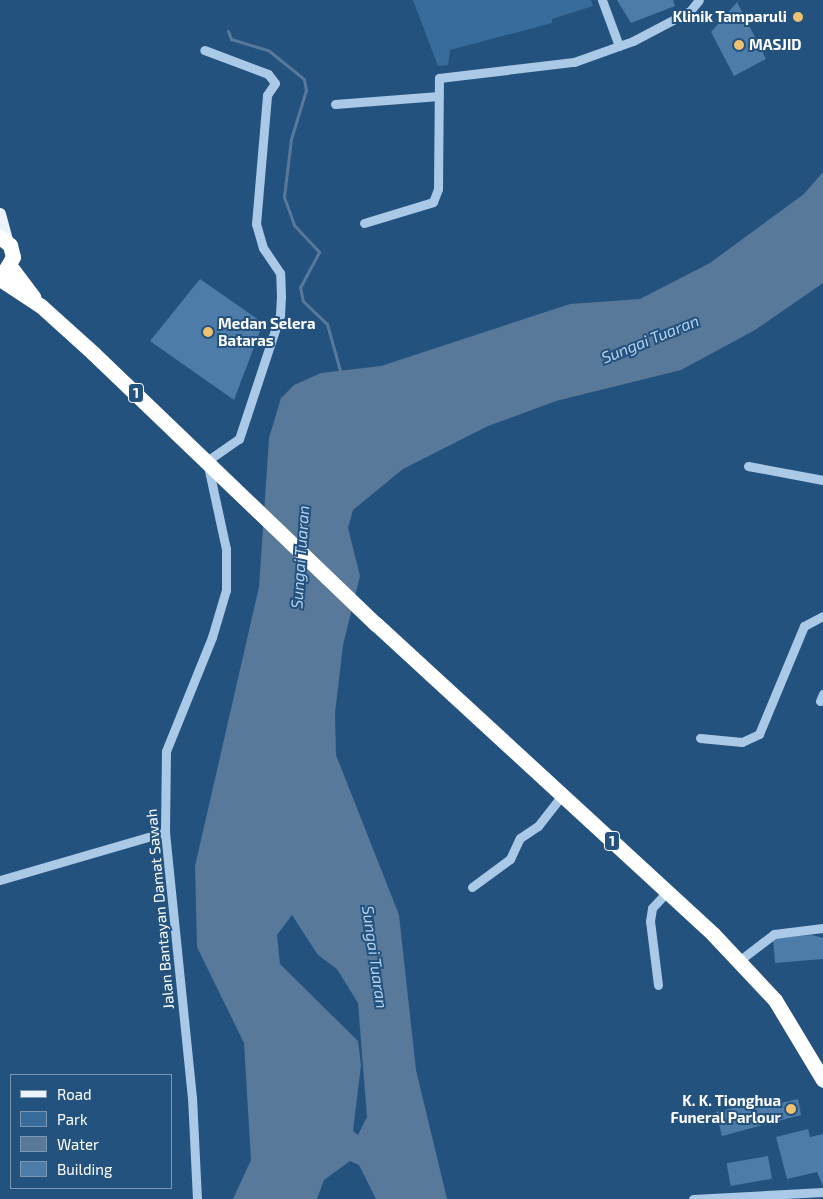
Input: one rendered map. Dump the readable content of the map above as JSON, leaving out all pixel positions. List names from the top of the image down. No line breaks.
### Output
{"streets":{"highway":["1"],"street":["Jalan Bantayan Damat Sawah"]},"crossings":[["1","Jalan Bantayan Damat Sawah"]],"water":["Sungai Tuaran"],"places":["Klinik Tamparuli","MASJID","Medan Selera Bataras","K. K. Tionghua Funeral Parlour"],"legend":["Road","Park","Water","Building"]}
